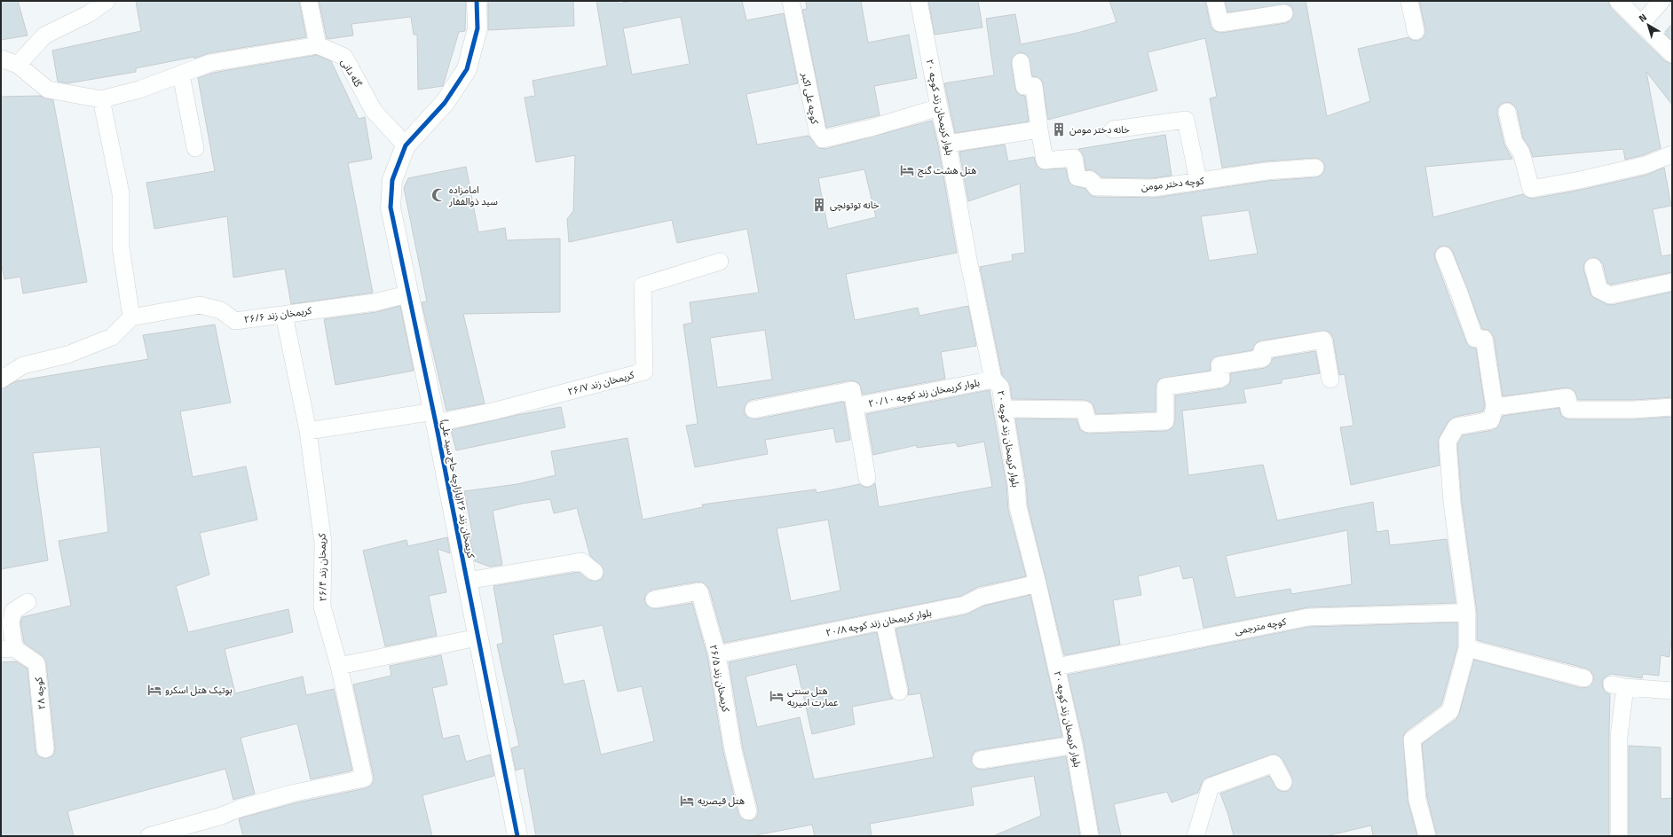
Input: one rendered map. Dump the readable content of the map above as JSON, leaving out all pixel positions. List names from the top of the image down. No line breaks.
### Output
{"streets":{"street":["کریمخان زند ۲۶(بازارچه حاج سید علی)"],"lane":["گله دانی","کوچه علی اکبر","بلوار کریمخان زند کوچه ۲۰","کوچه دختر مومن","کریمخان زند ۲۶/۶","کریمخان زند ۲۶/۷","بلوار کریمخان زند کوچه ۲۰/۱۰","کریمخان زند ۲۶/۴","بلوار کریمخان زند کوچه ۲۰/۸","کوچه مترجمی","کریمخان زند ۲۶/۵","کوچه ۲۸"]},"crossings":[["گله دانی","کریمخان زند ۲۶(بازارچه حاج سید علی)"],["کوچه علی اکبر","بلوار کریمخان زند کوچه ۲۰"],["بلوار کریمخان زند کوچه ۲۰","بلوار کریمخان زند کوچه ۲۰/۱۰"],["بلوار کریمخان زند کوچه ۲۰","بلوار کریمخان زند کوچه ۲۰/۸"],["بلوار کریمخان زند کوچه ۲۰","کوچه مترجمی"],["کریمخان زند ۲۶/۶","کریمخان زند ۲۶(بازارچه حاج سید علی)"],["کریمخان زند ۲۶/۶","کریمخان زند ۲۶/۴"],["کریمخان زند ۲۶/۷","کریمخان زند ۲۶(بازارچه حاج سید علی)"],["بلوار کریمخان زند کوچه ۲۰/۸","کریمخان زند ۲۶/۵"]],"places":{"building":["خانه دختر مومن","خانه توتونچی"],"hotel":["هتل هشت گنج","بوتیک هتل اسکرو","هتل سنتی عمارت امیریه","هتل قیصریه"],"mosque":["امامزاده سید ذوالفقار"]},"north":"top left"}
